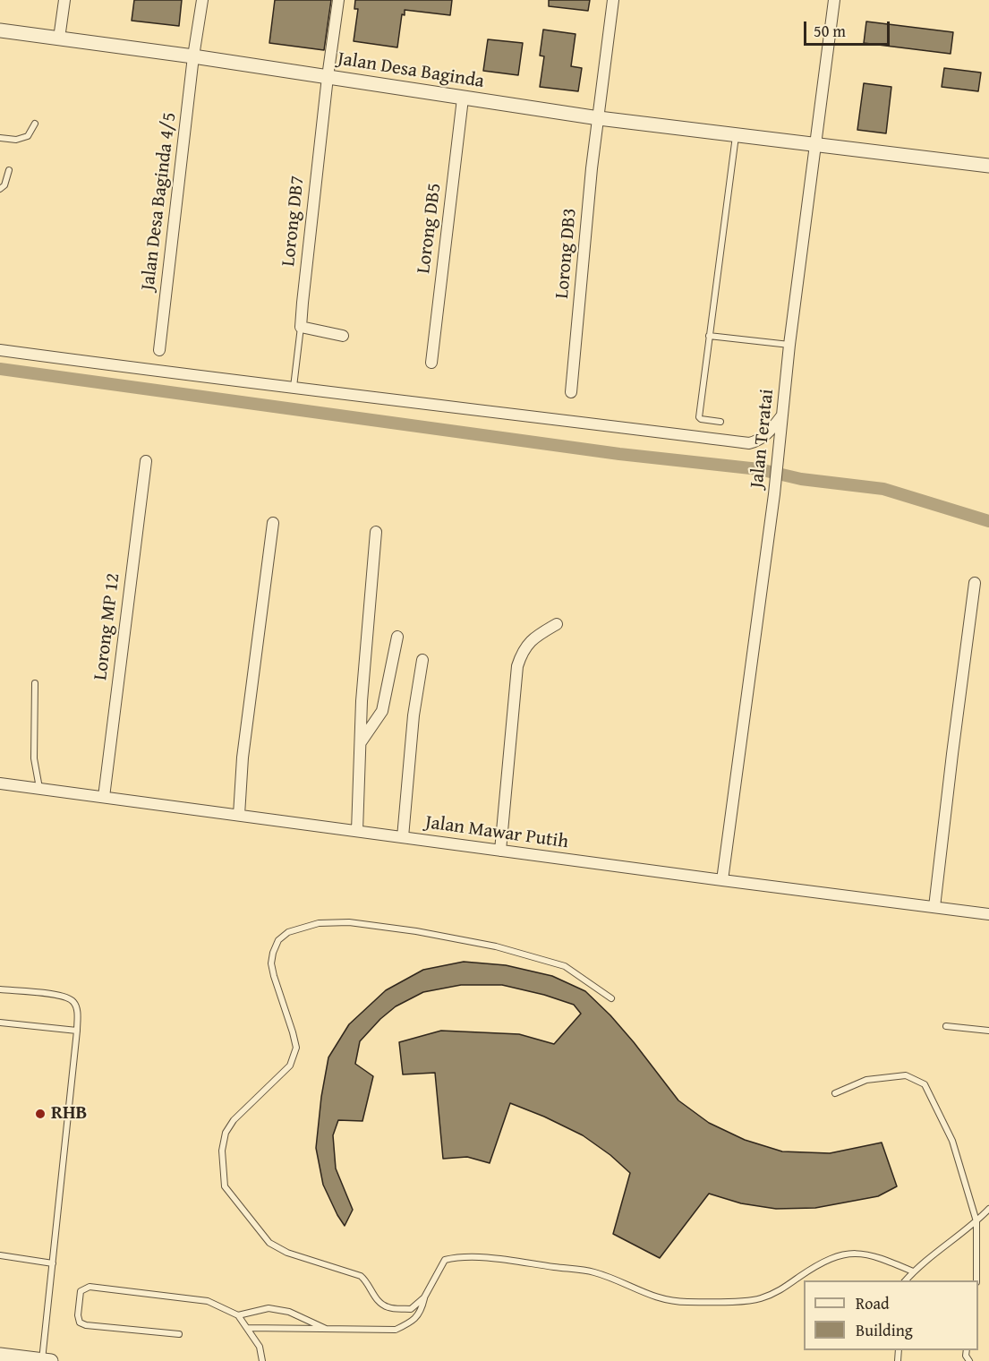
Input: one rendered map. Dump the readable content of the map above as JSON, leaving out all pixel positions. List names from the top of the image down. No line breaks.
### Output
{"streets":{"street":["Jalan Desa Baginda","Jalan Desa Baginda 4/5","Lorong DB7","Lorong DB5","Lorong DB3","Jalan Teratai","Lorong MP 12","Jalan Mawar Putih"]},"crossings":[["Jalan Desa Baginda","Jalan Desa Baginda 4/5"],["Jalan Desa Baginda","Lorong DB7"],["Jalan Desa Baginda","Lorong DB5"],["Jalan Desa Baginda","Lorong DB3"],["Jalan Desa Baginda","Jalan Teratai"],["Jalan Teratai","Jalan Mawar Putih"],["Lorong MP 12","Jalan Mawar Putih"]],"places":["RHB"],"legend":["Road","Building"],"scale_bar":"50 m"}
